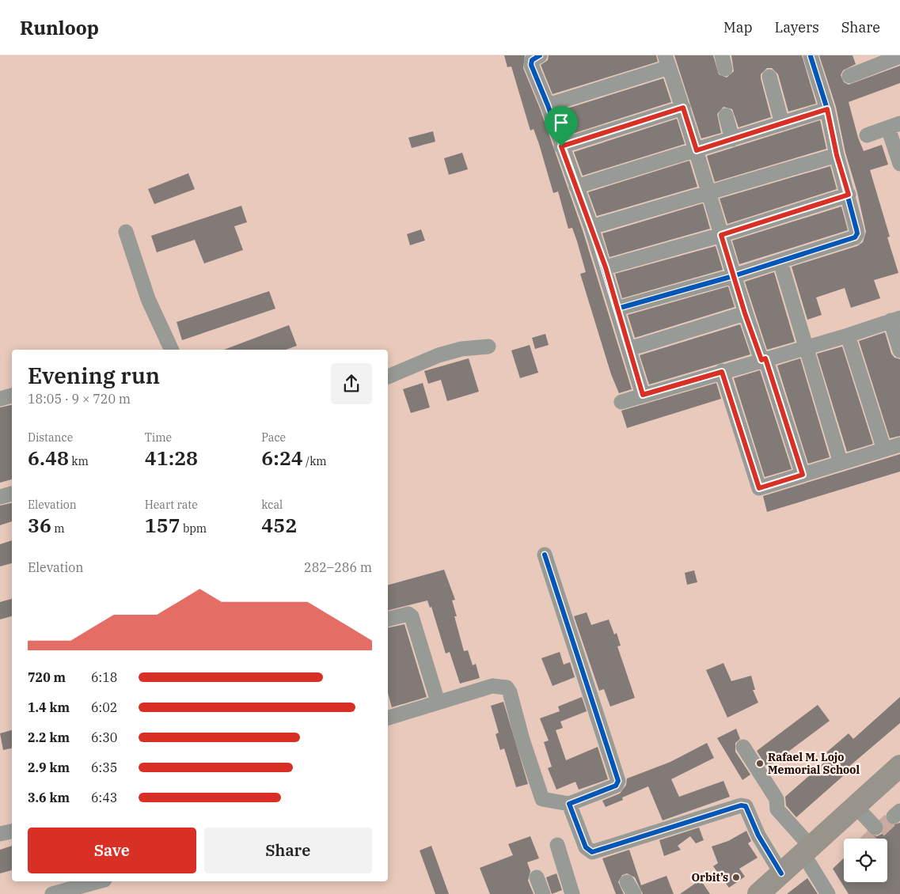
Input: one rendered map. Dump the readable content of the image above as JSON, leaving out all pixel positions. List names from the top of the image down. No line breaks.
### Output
{"places":["Rafael M. Lojo Memorial School","Orbit’s"],"page":{"header":"Runloop","nav":["Map","Layers","Share"],"heading":["Evening run","18:05 · 9 × 720 m"],"stats":[["Distance","6.48 km"],["Time","41:28"],["Pace","6:24 /km"],["Elevation","36 m"],["Heart rate","157 bpm"],["kcal","452"]],"chart":["Elevation","282–286 m"],"list":[{"name":"720 m","note":"6:18"},{"name":"1.4 km","note":"6:02"},{"name":"2.2 km","note":"6:30"},{"name":"2.9 km","note":"6:35"},{"name":"3.6 km","note":"6:43"}],"buttons":["Save","Share"]}}
